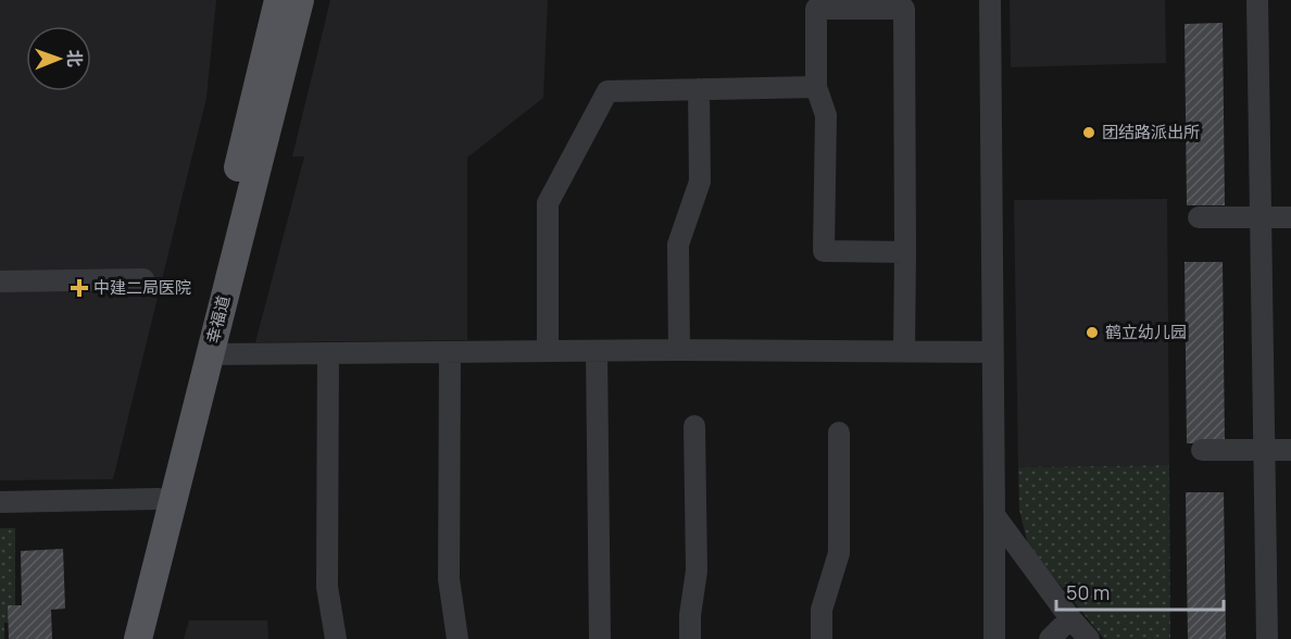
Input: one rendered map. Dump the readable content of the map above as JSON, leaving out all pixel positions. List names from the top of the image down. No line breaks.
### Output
{"streets":{"main road":["幸福道"]},"places":{"other":["团结路派出所","鹤立幼儿园"],"health":["中建二局医院"]},"scale_bar":"50 m","north":"right"}
